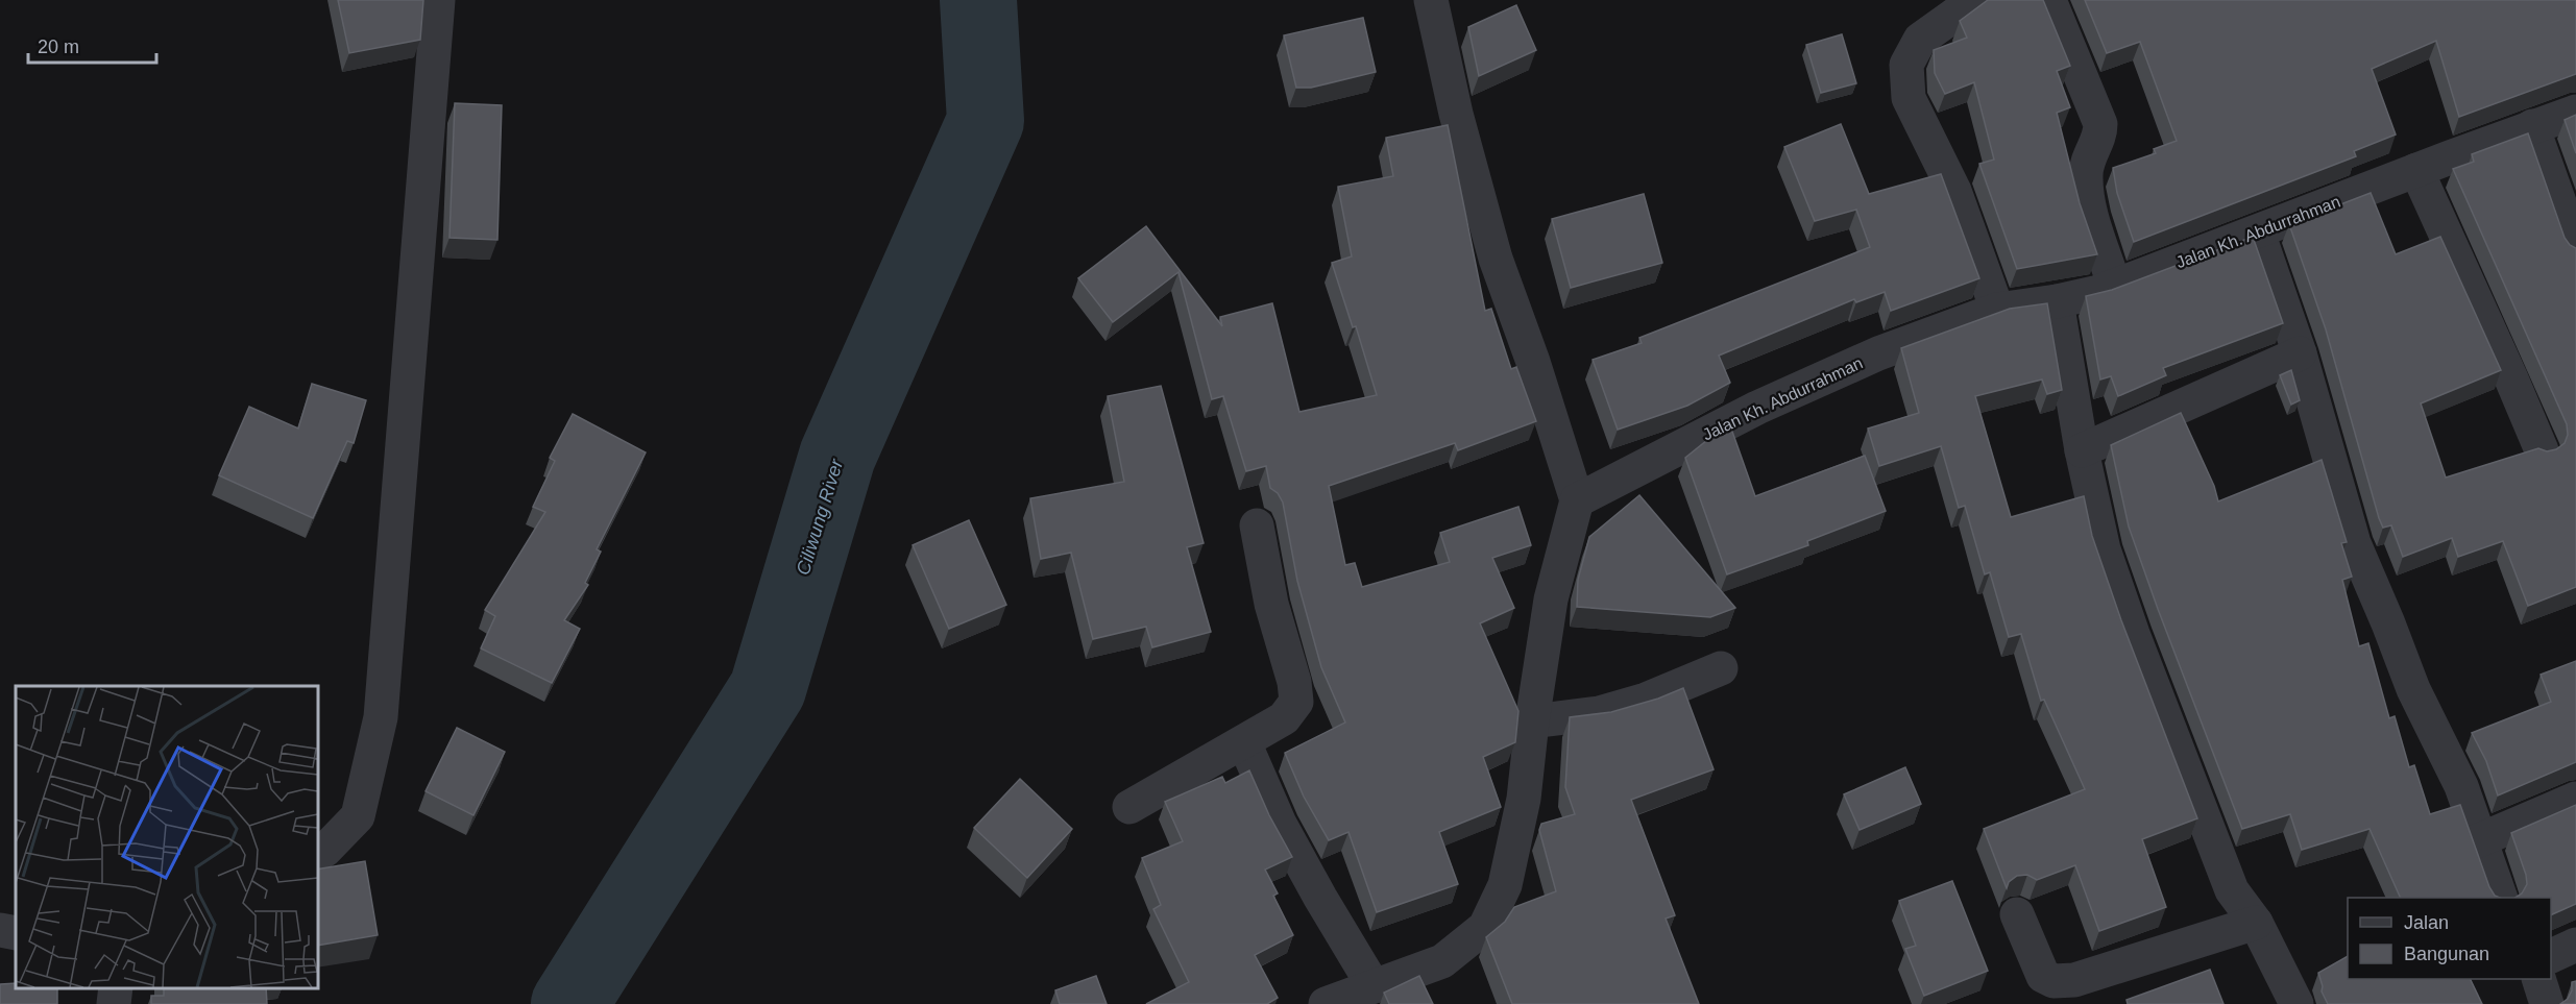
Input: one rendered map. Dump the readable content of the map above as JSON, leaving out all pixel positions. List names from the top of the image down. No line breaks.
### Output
{"streets":{"street":["Jalan Kh. Abdurrahman"]},"water":["Ciliwung River"],"legend":["Jalan","Bangunan"],"scale_bar":"20 m"}
